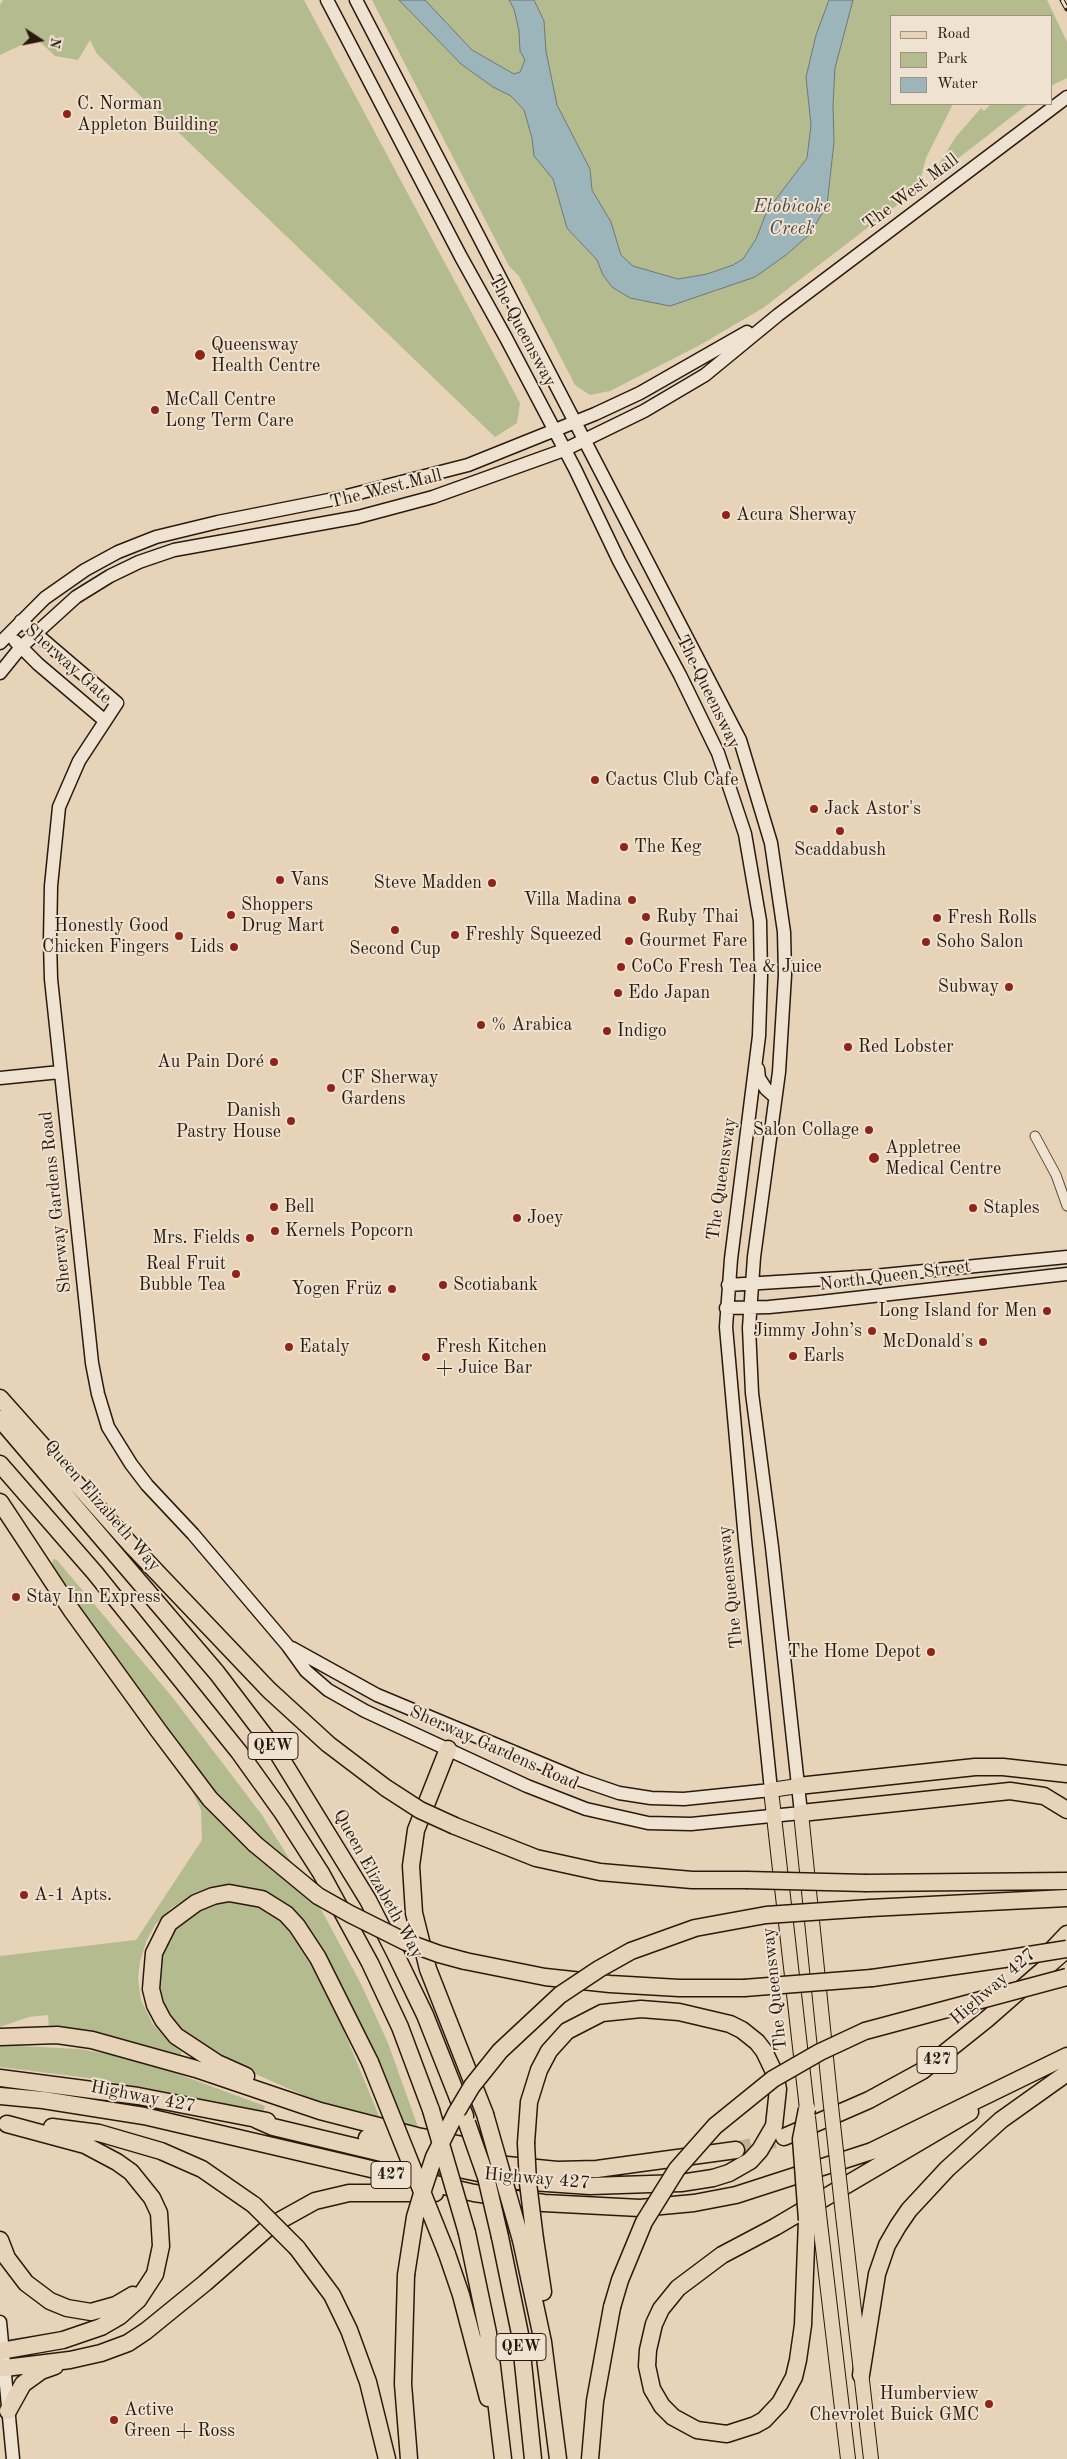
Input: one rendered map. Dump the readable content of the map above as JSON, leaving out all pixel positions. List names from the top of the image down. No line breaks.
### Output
{"streets":{"highway":["Queen Elizabeth Way","QEW","Highway 427","427"],"main road":["The West Mall","The Queensway","Sherway Gate","Sherway Gardens Road","North Queen Street"]},"crossings":[["The West Mall","The Queensway"],["The West Mall","Sherway Gate"],["The Queensway","Sherway Gardens Road"],["The Queensway","North Queen Street"],["Sherway Gate","Sherway Gardens Road"]],"water":["Etobicoke Creek"],"places":["C. Norman Appleton Building","Queensway Health Centre","McCall Centre Long Term Care","Acura Sherway","Cactus Club Cafe","Jack Astor's","Scaddabush","The Keg","Vans","Steve Madden","Villa Madina","Shoppers Drug Mart","Ruby Thai","Fresh Rolls","Second Cup","Freshly Squeezed","Honestly Good Chicken Fingers","Gourmet Fare","Soho Salon","Lids","CoCo Fresh Tea & Juice","Subway","Edo Japan","% Arabica","Indigo","Red Lobster","Au Pain Doré","CF Sherway Gardens","Danish Pastry House","Salon Collage","Appletree Medical Centre","Bell","Staples","Joey","Kernels Popcorn","Mrs. Fields","Real Fruit Bubble Tea","Scotiabank","Yogen Früz","Long Island for Men","Jimmy John’s","McDonald's","Eataly","Earls","Fresh Kitchen + Juice Bar","Stay Inn Express","The Home Depot","A-1 Apts.","Humberview Chevrolet Buick GMC","Active Green + Ross"],"legend":["Road","Park","Water"],"north":"right"}
